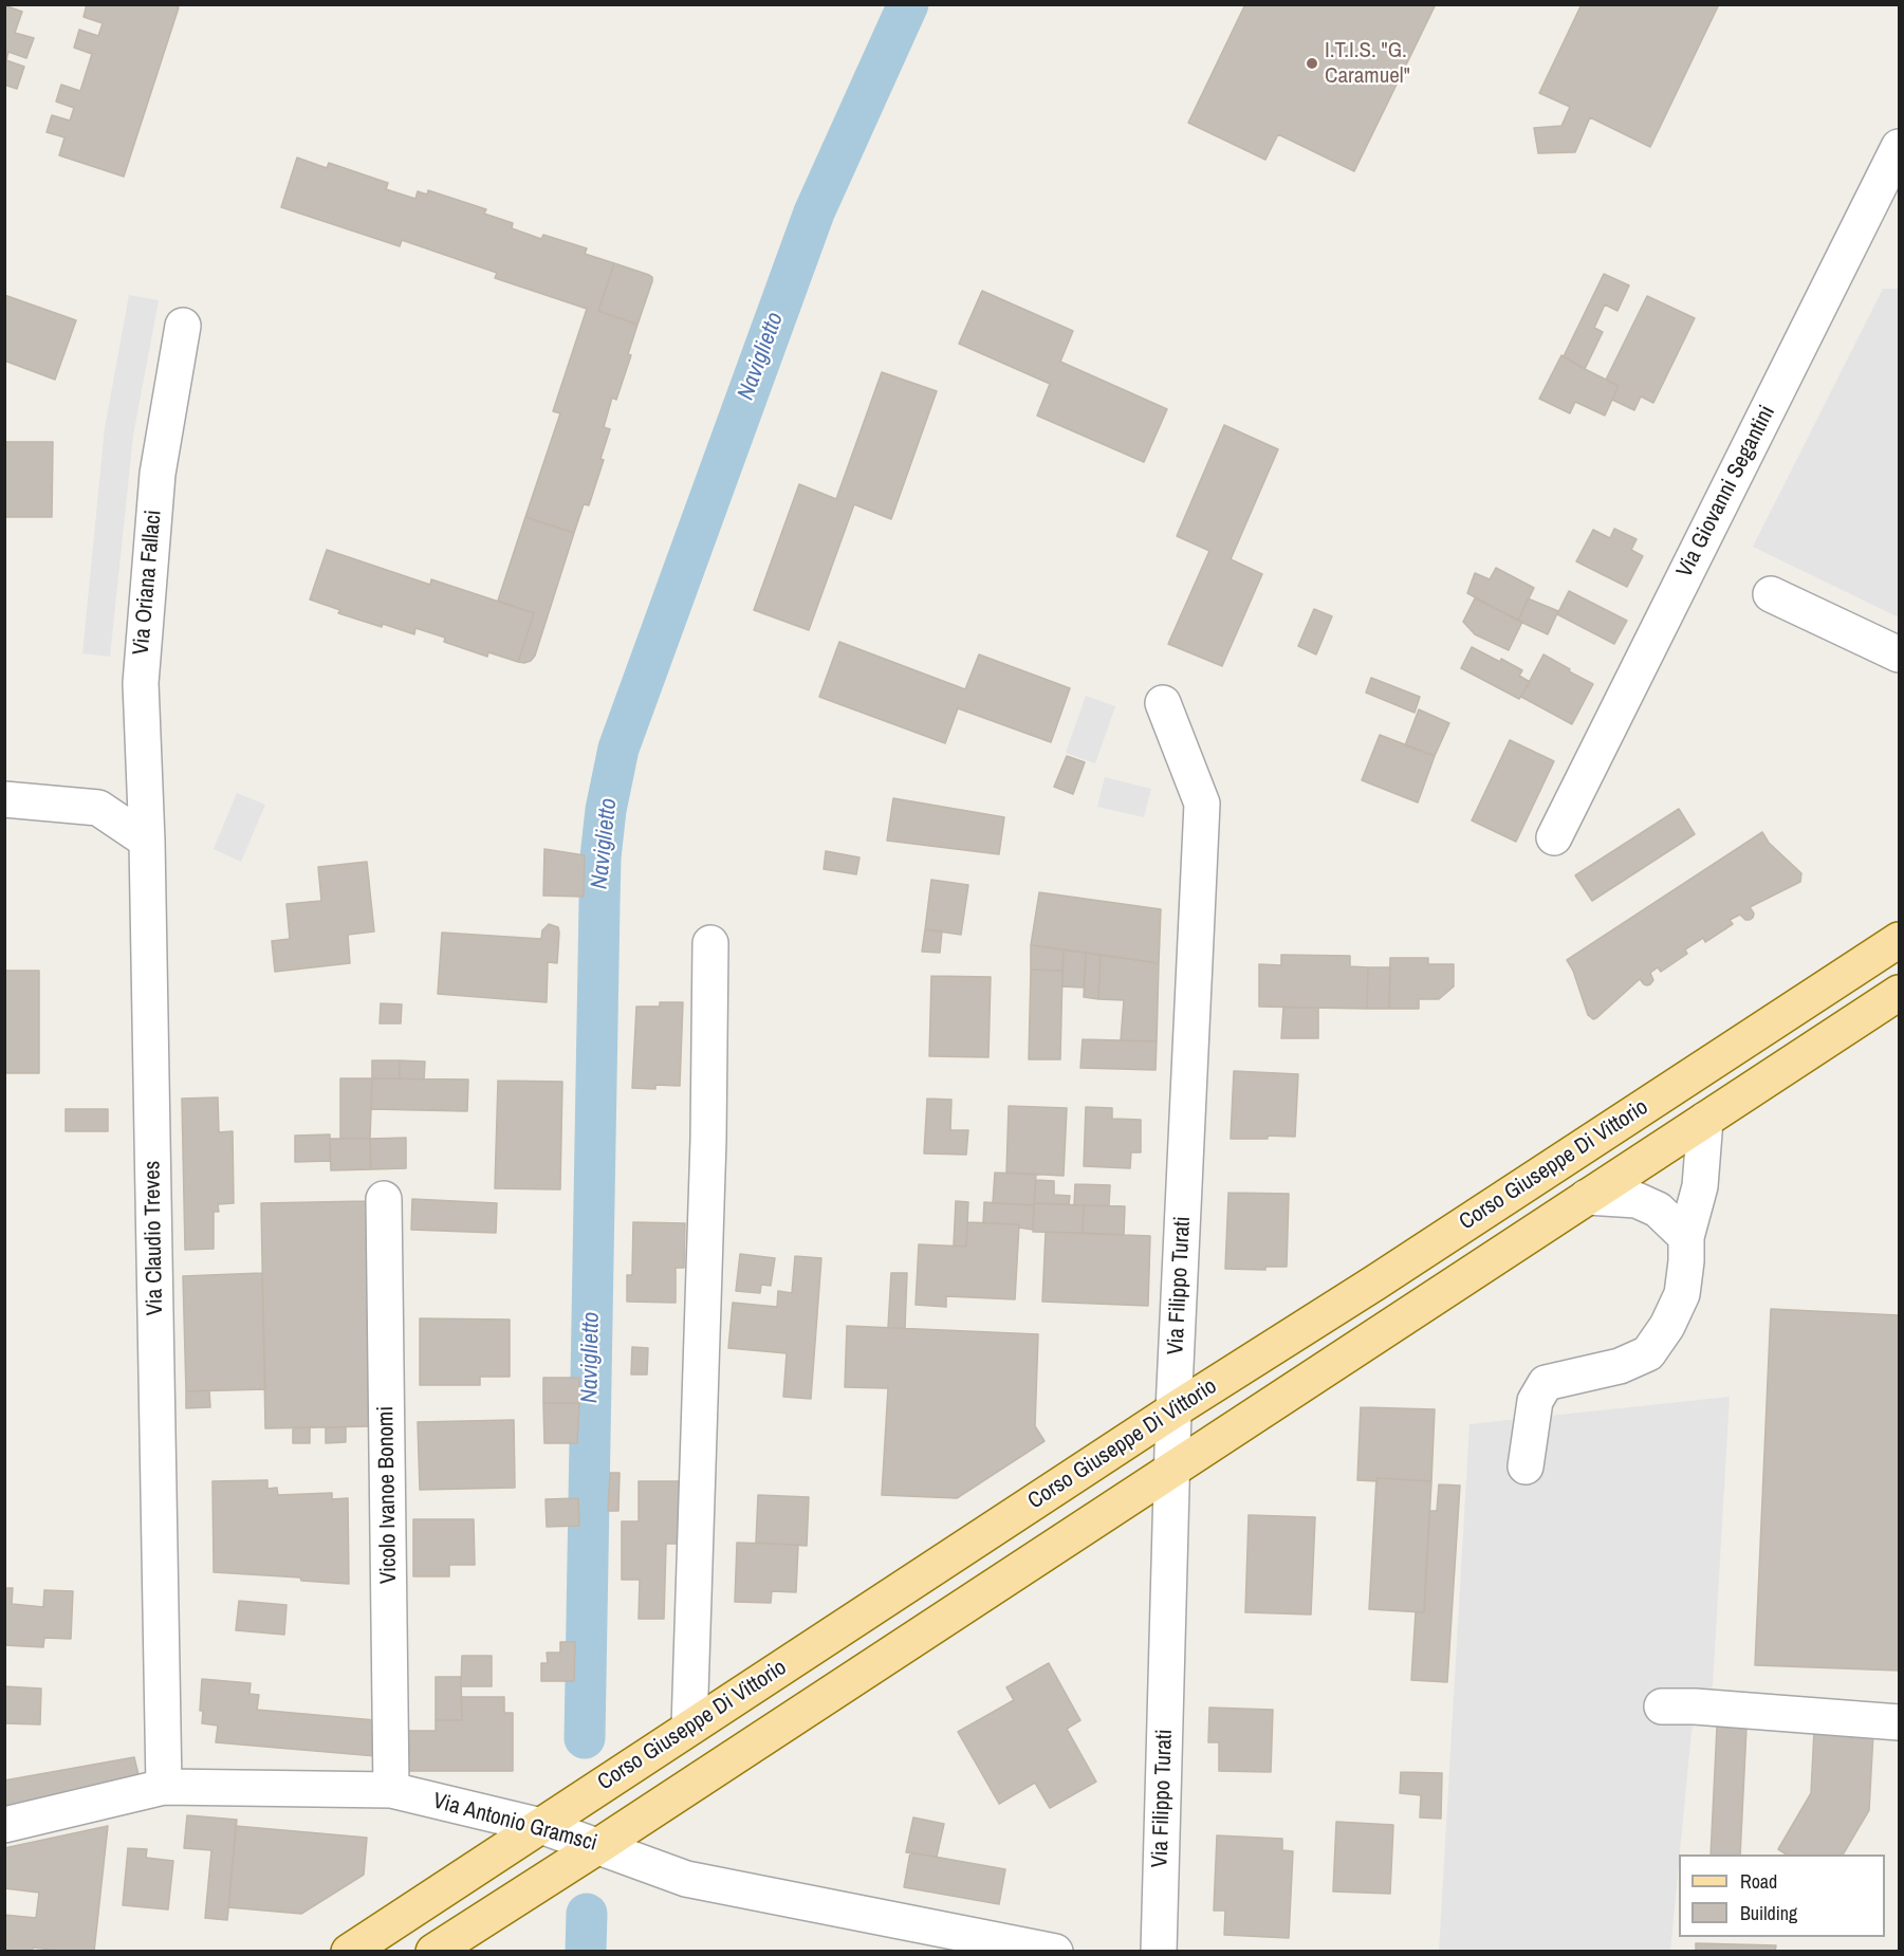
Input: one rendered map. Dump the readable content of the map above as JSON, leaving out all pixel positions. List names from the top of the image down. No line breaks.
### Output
{"streets":{"main road":["Corso Giuseppe Di Vittorio"],"street":["Via Giovanni Segantini","Via Oriana Fallaci","Via Claudio Treves","Via Filippo Turati","Vicolo Ivanoe Bonomi","Via Antonio Gramsci"]},"crossings":[["Via Oriana Fallaci","Via Claudio Treves"],["Corso Giuseppe Di Vittorio","Via Filippo Turati"],["Corso Giuseppe Di Vittorio","Via Antonio Gramsci"],["Via Claudio Treves","Via Antonio Gramsci"],["Vicolo Ivanoe Bonomi","Via Antonio Gramsci"]],"water":["Naviglietto"],"places":["I.T.I.S. \"G. Caramuel\""],"legend":["Road","Building"]}
